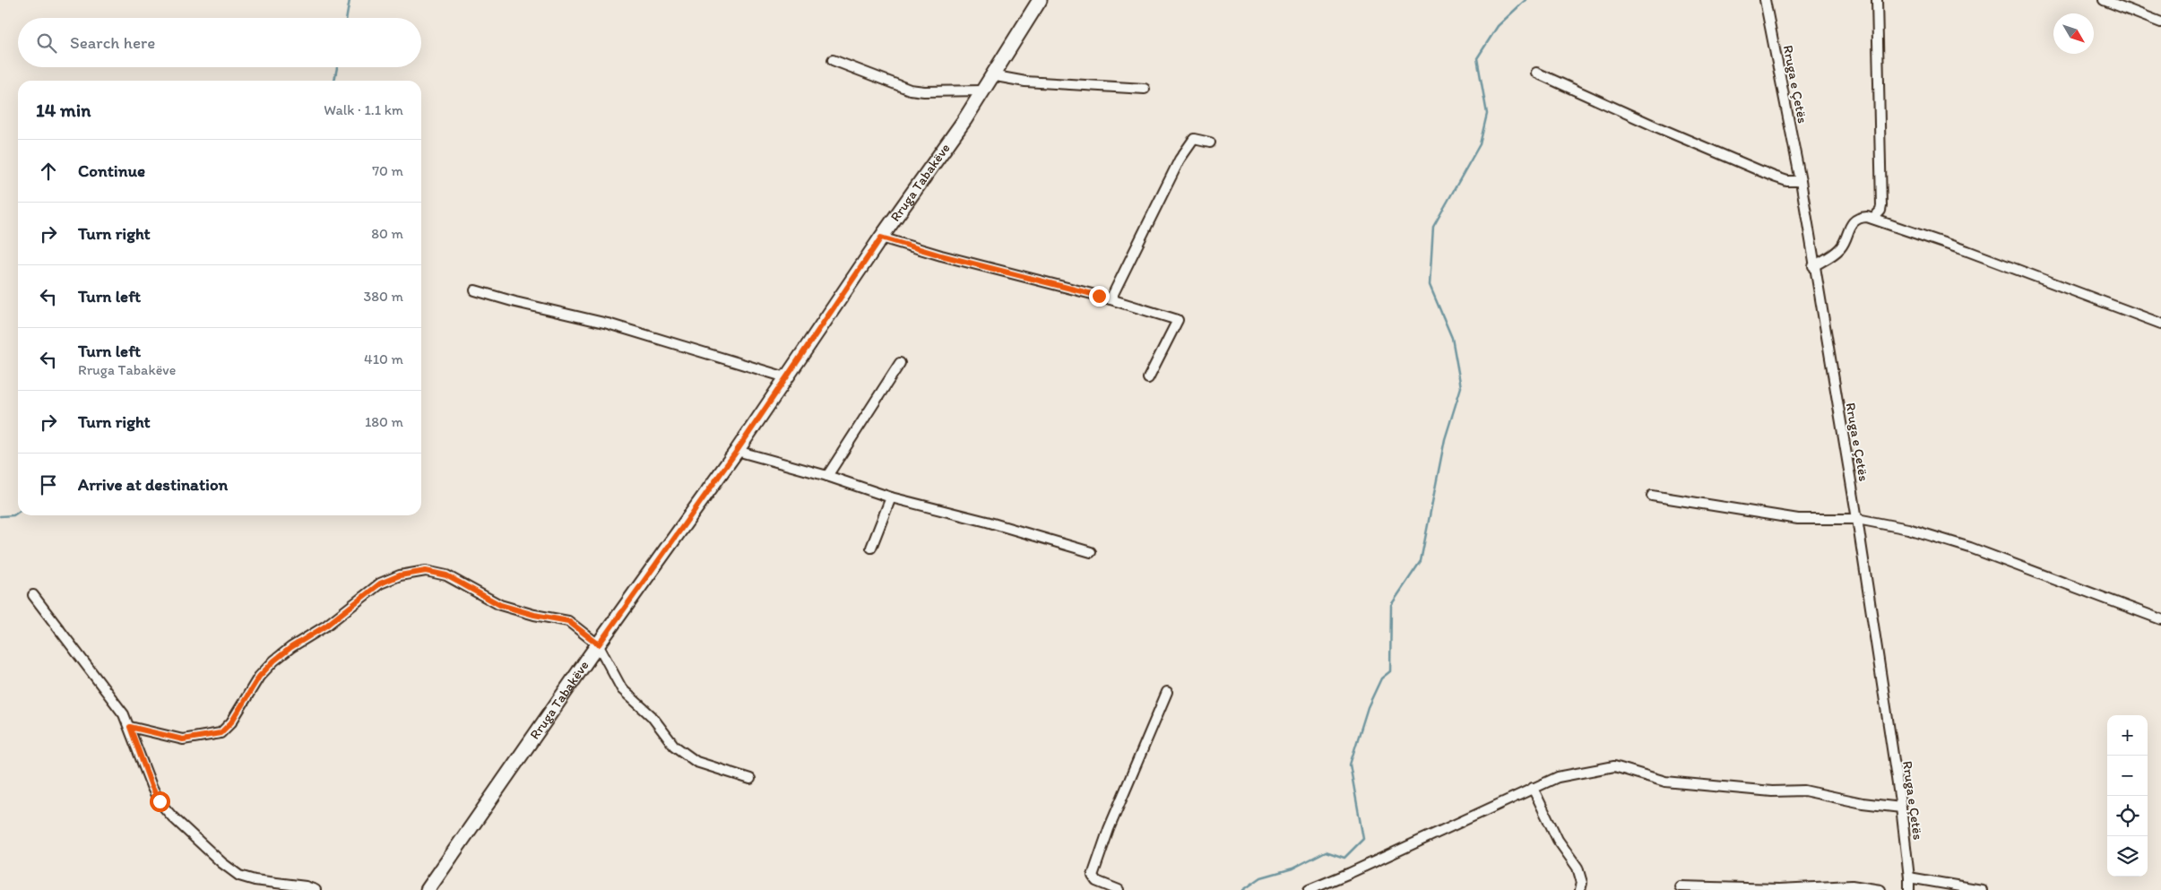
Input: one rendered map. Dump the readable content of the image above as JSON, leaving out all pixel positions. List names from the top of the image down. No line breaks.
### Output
{"streets":{"street":["Rruga e Çetës","Rruga Tabakëve"]},"north":"bottom right","page":{"search":"Search here","heading":["14 min","Walk · 1.1 km"],"list":[["Continue","70 m"],["Turn right","80 m"],["Turn left","380 m"],["Turn left","Rruga Tabakëve","410 m"],["Turn right","180 m"],"Arrive at destination"],"map_buttons":["+","−"]}}
